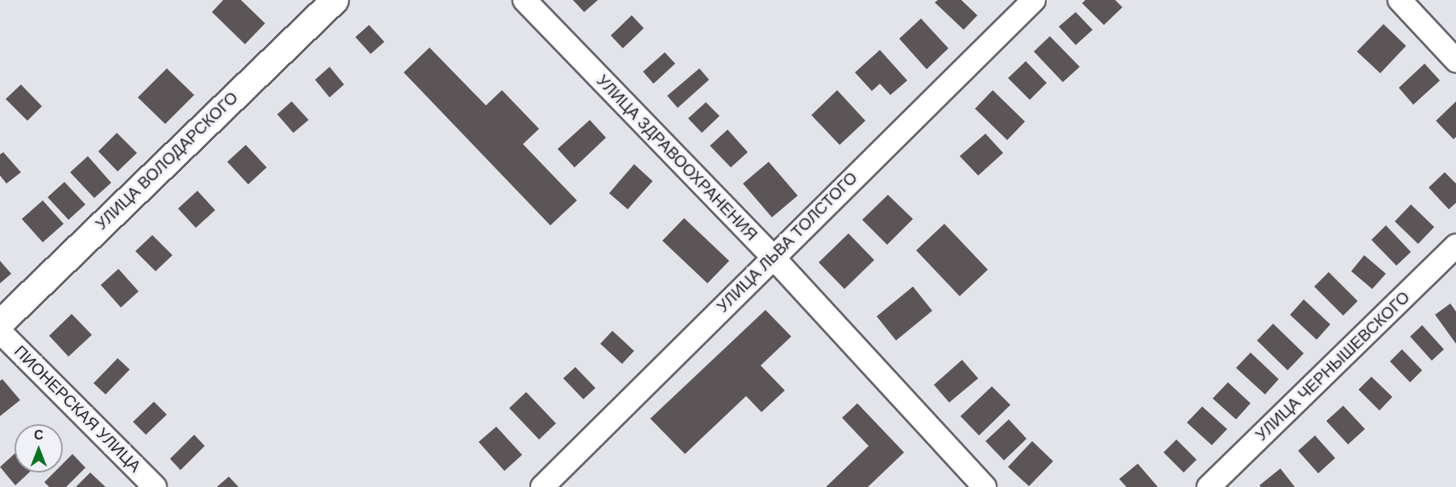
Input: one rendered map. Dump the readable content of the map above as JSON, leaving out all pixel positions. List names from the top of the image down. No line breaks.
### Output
{"streets":{"street":["УЛИЦА ЗДРАВООХРАНЕНИЯ","УЛИЦА ВОЛОДАРСКОГО","УЛИЦА ЛЬВА ТОЛСТОГО","УЛИЦА ЧЕРНЫШЕВСКОГО","ПИОНЕРСКАЯ УЛИЦА"]},"crossings":[["УЛИЦА ЗДРАВООХРАНЕНИЯ","УЛИЦА ЛЬВА ТОЛСТОГО"]],"north":"top"}
